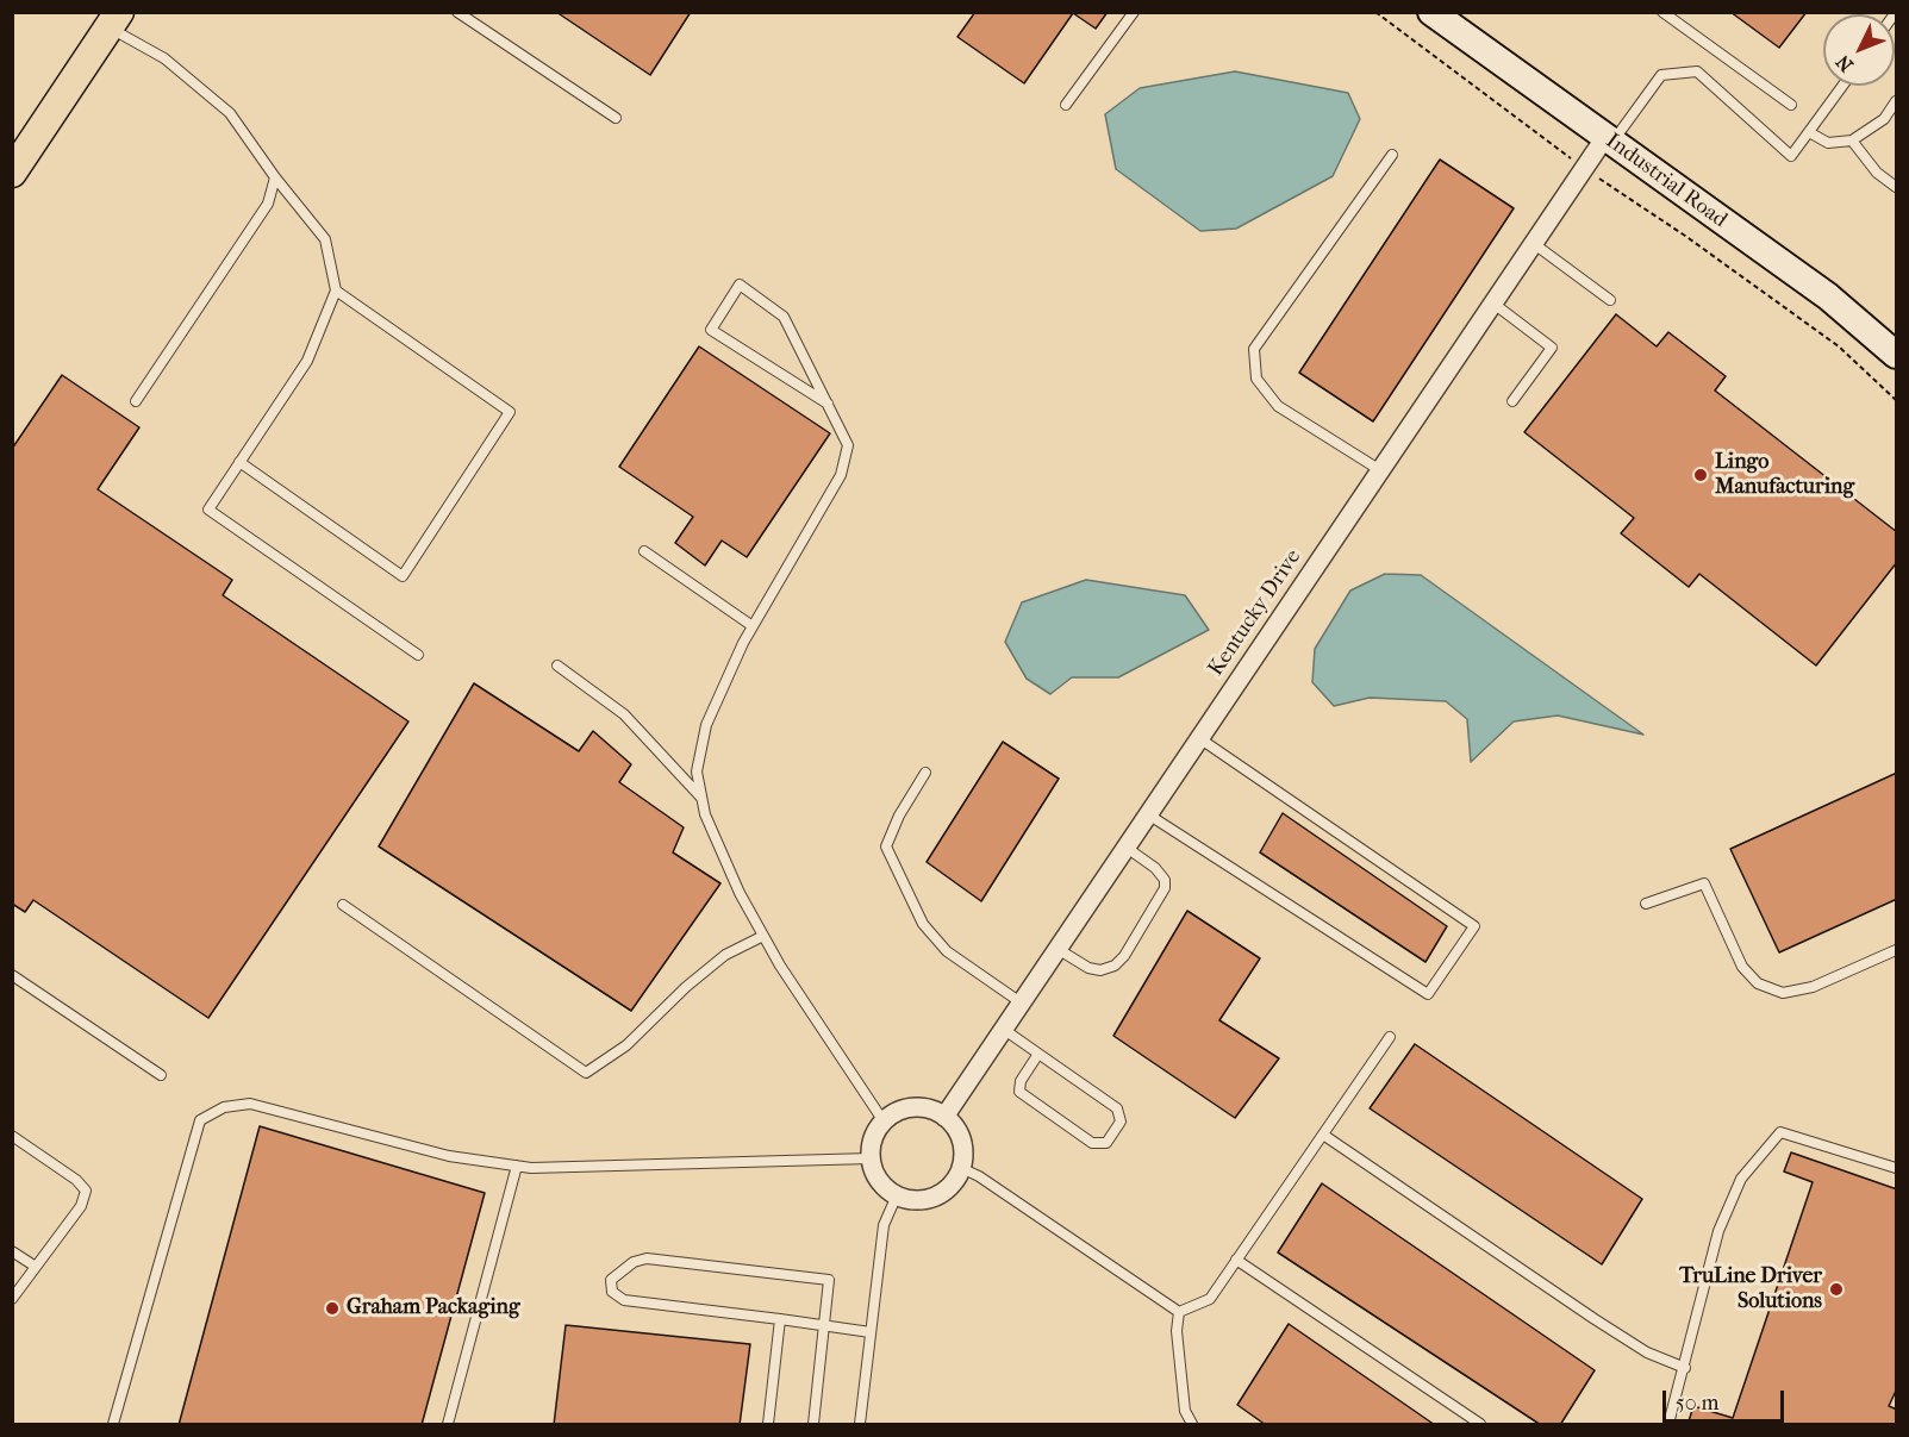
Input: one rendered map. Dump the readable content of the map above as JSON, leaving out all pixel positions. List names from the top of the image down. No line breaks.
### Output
{"streets":{"main road":["Industrial Road"],"street":["Kentucky Drive"]},"crossings":[["Industrial Road","Kentucky Drive"]],"places":["Lingo Manufacturing","TruLine Driver Solutions","Graham Packaging"],"scale_bar":"50 m","north":"bottom left"}
